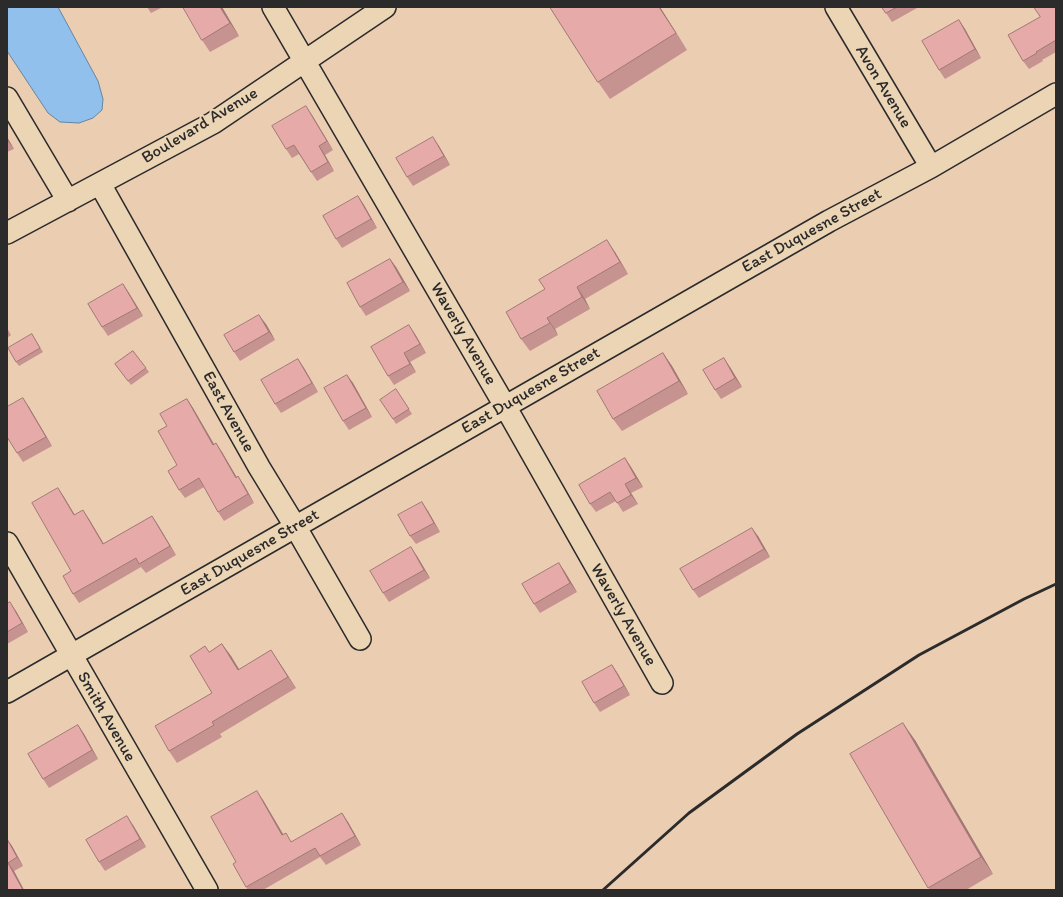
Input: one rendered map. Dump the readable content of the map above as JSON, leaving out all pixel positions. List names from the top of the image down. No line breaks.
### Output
{"streets":{"street":["Avon Avenue","Boulevard Avenue","East Duquesne Street","Waverly Avenue","East Avenue","Smith Avenue"]},"crossings":[["Avon Avenue","East Duquesne Street"],["Boulevard Avenue","Waverly Avenue"],["Boulevard Avenue","East Avenue"],["East Duquesne Street","Waverly Avenue"],["East Duquesne Street","East Avenue"],["East Duquesne Street","Smith Avenue"]]}
